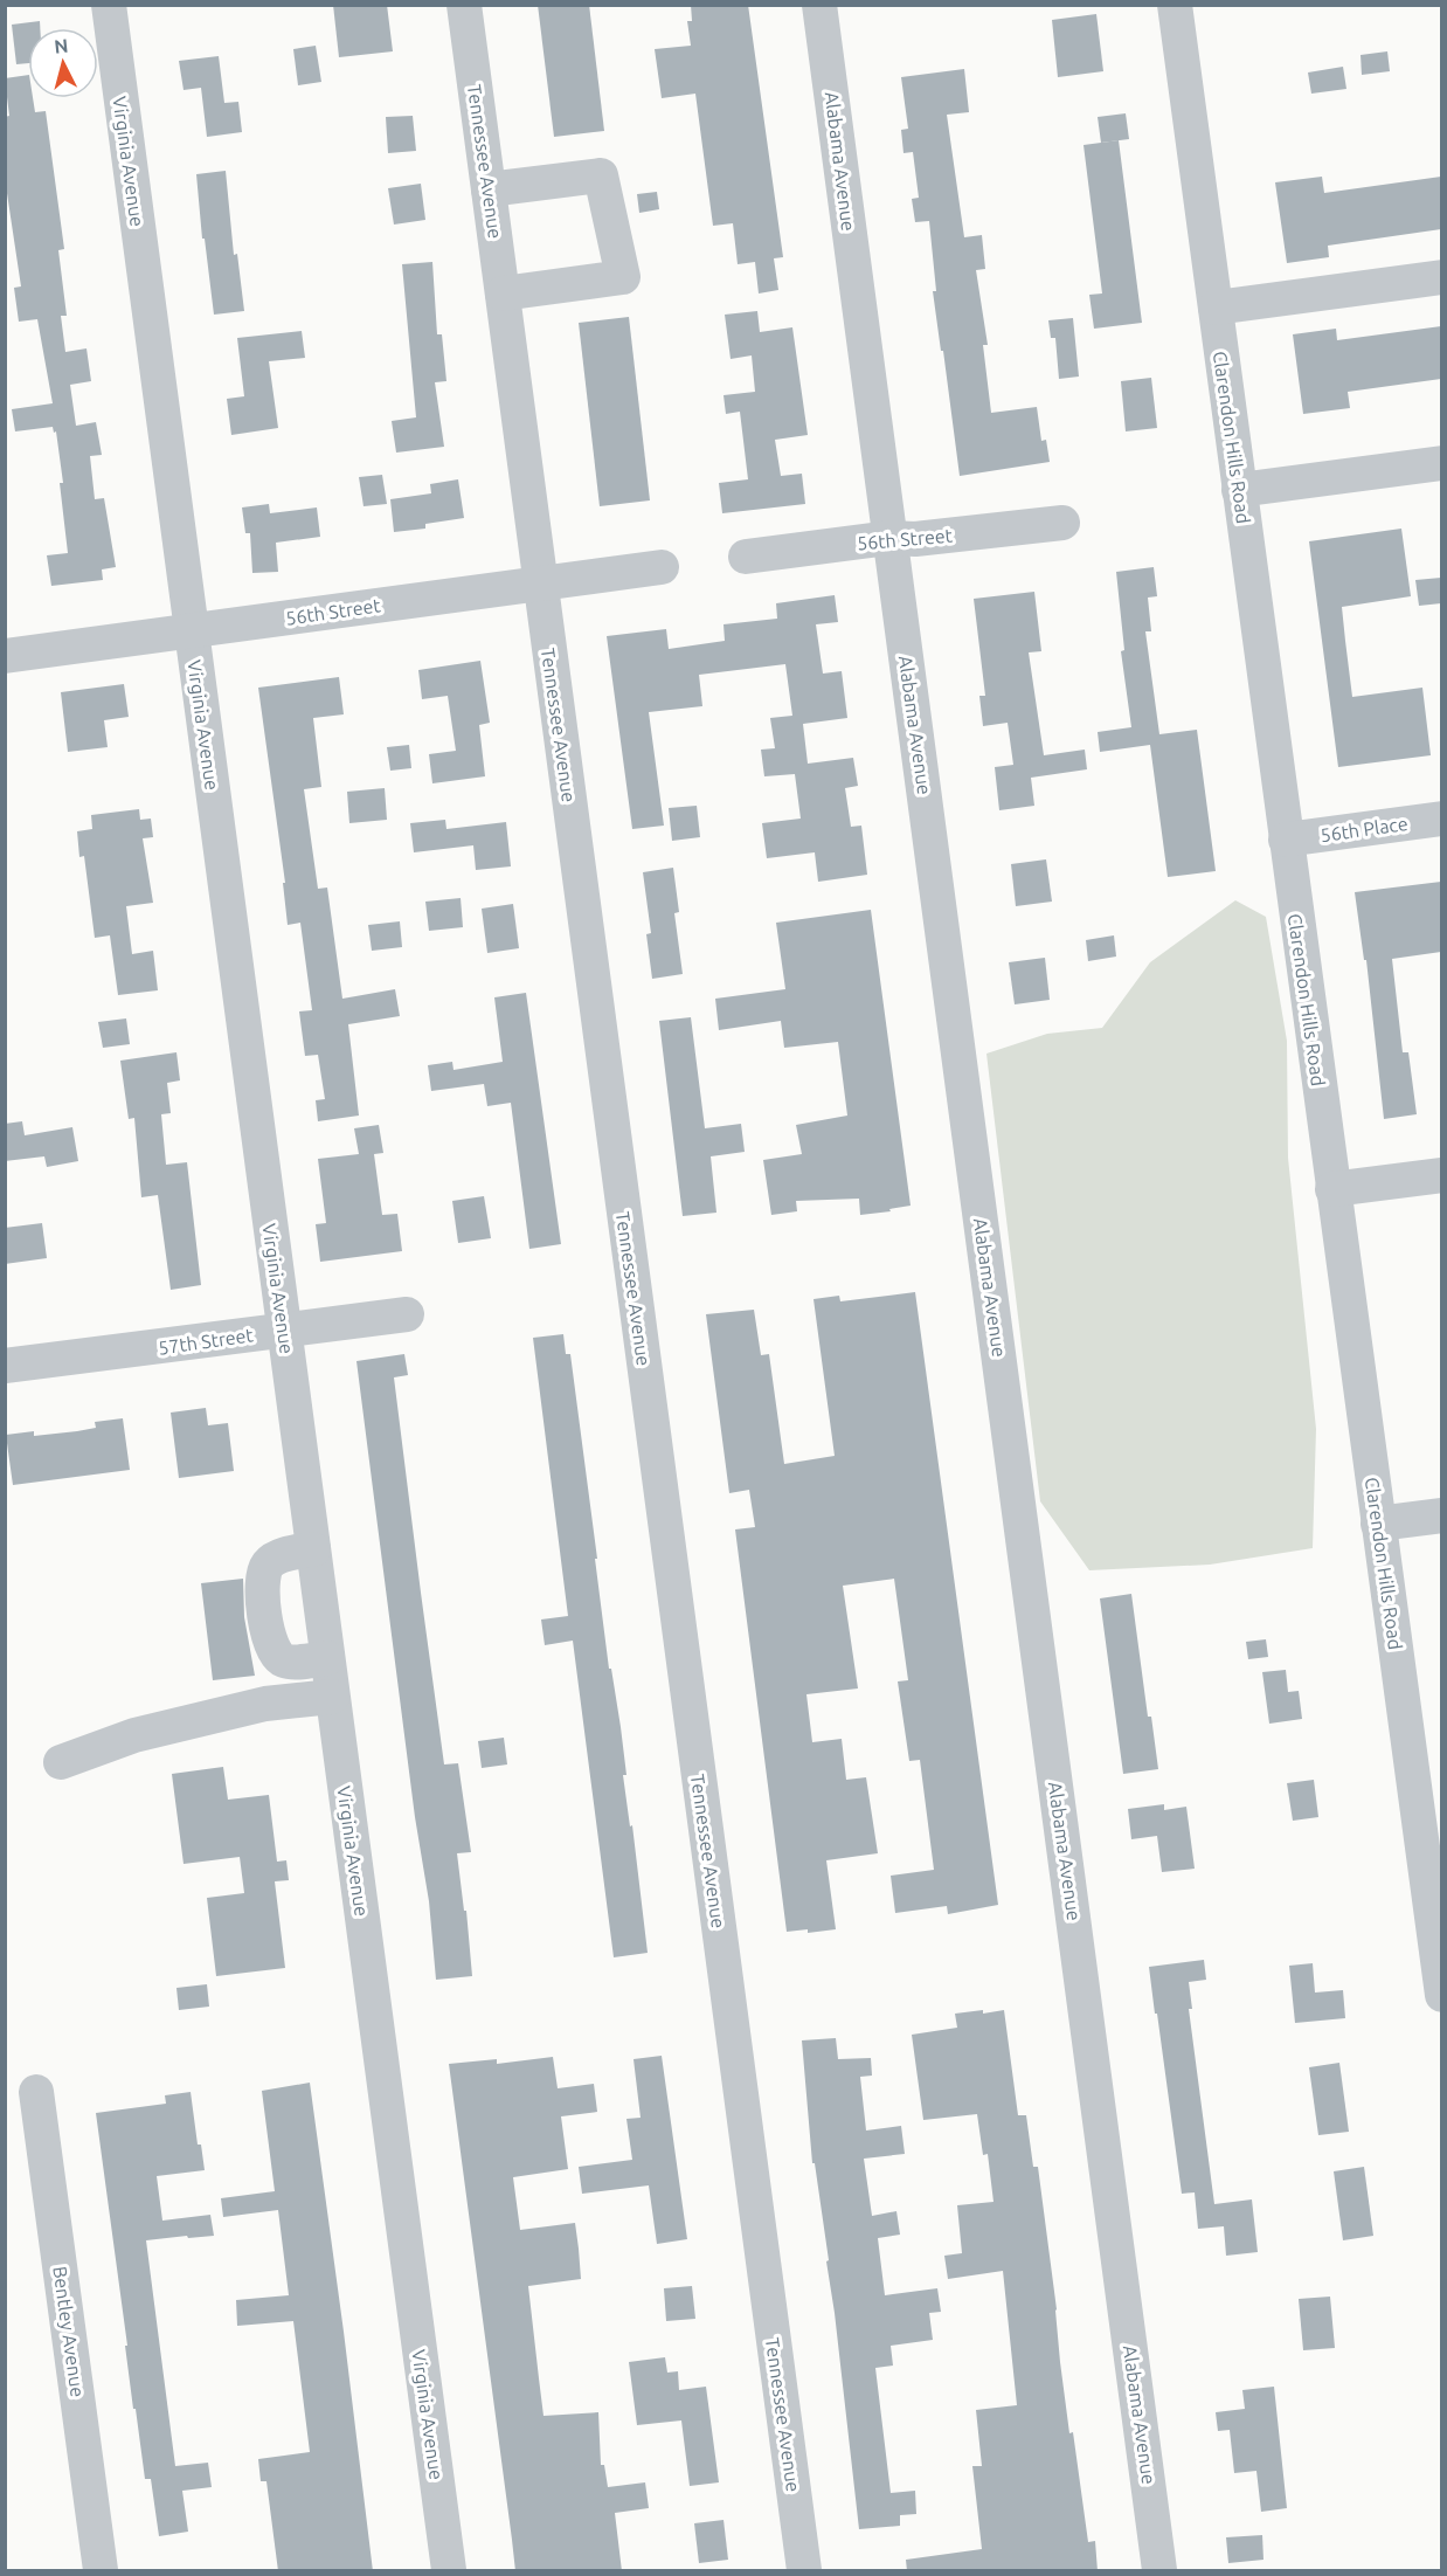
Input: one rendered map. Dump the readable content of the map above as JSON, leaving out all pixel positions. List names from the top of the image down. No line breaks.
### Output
{"streets":{"street":["Virginia Avenue","Tennessee Avenue","Alabama Avenue","Clarendon Hills Road","56th Street","56th Place","57th Street","Bentley Avenue"]},"crossings":[["Virginia Avenue","56th Street"],["Virginia Avenue","57th Street"],["Tennessee Avenue","56th Street"],["Alabama Avenue","56th Street"],["Clarendon Hills Road","56th Place"]],"north":"top"}
